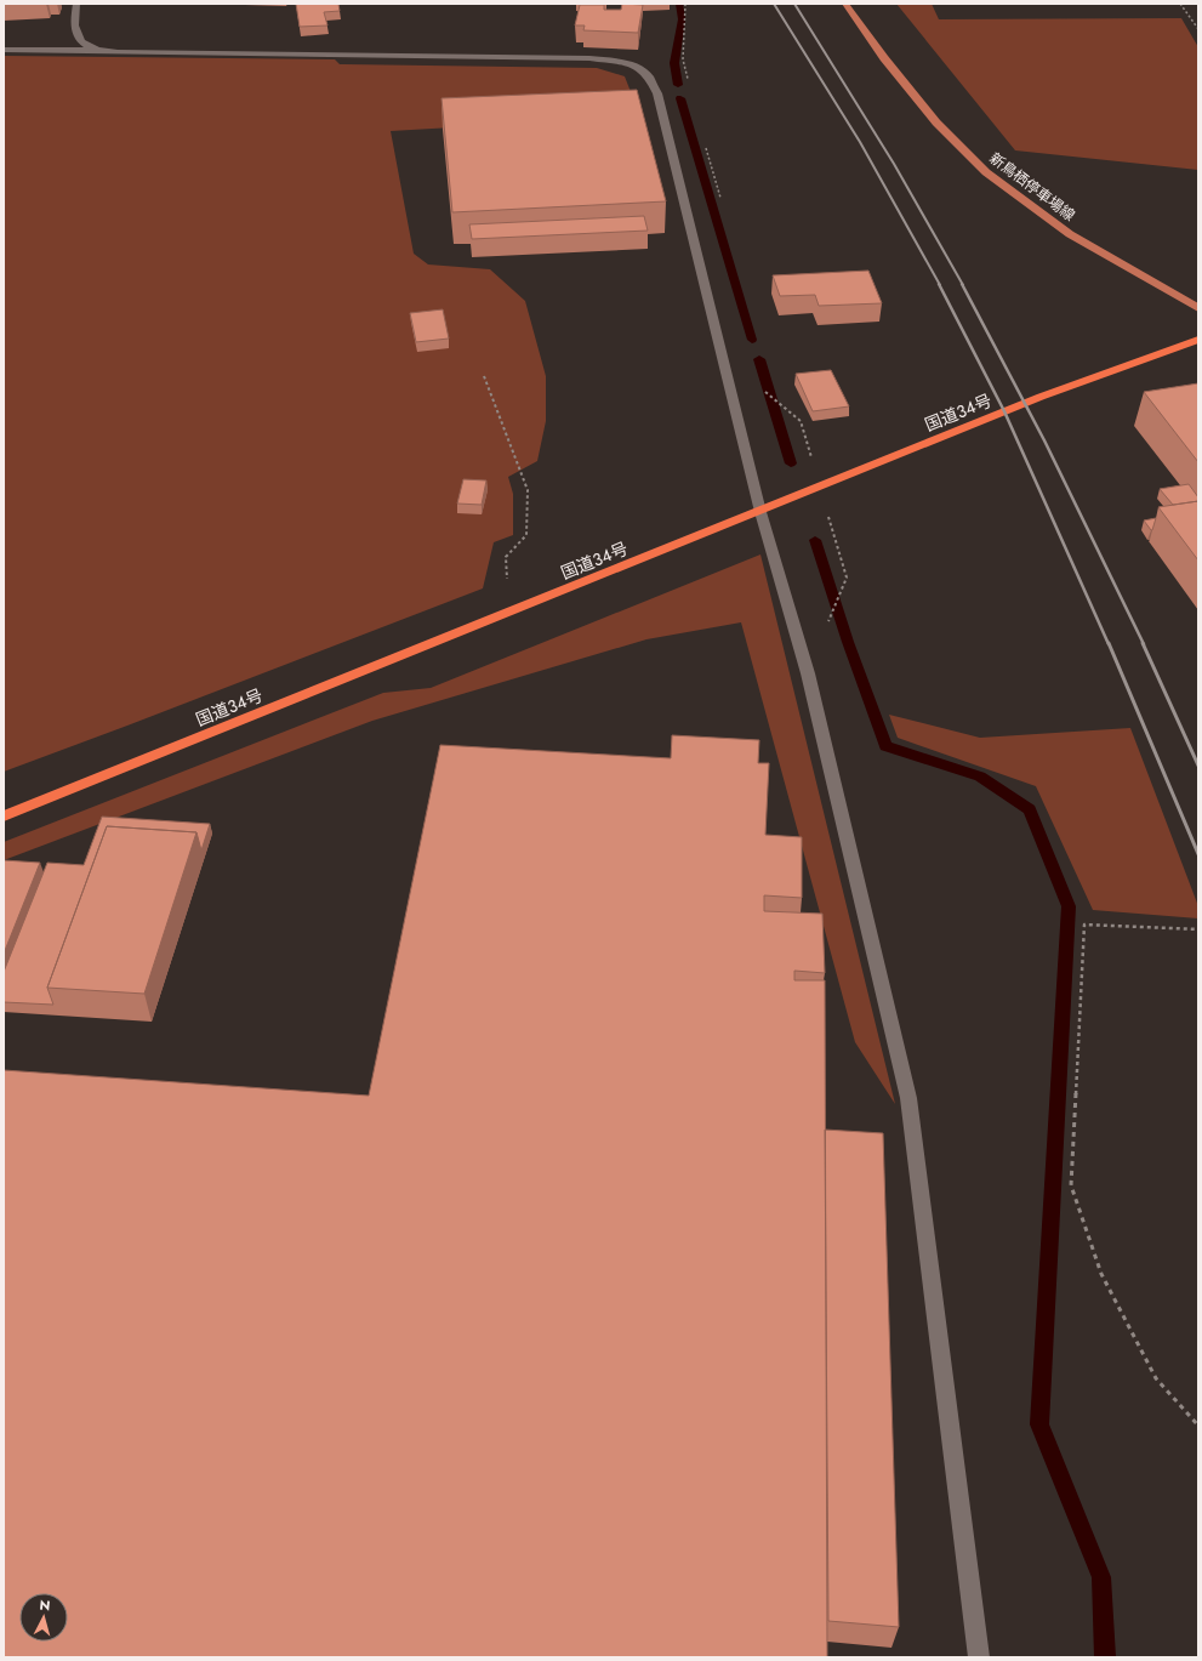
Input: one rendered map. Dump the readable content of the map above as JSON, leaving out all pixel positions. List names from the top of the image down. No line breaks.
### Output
{"streets":{"highway":["国道34号"],"main road":["新鳥栖停車場線"]},"north":"top"}
